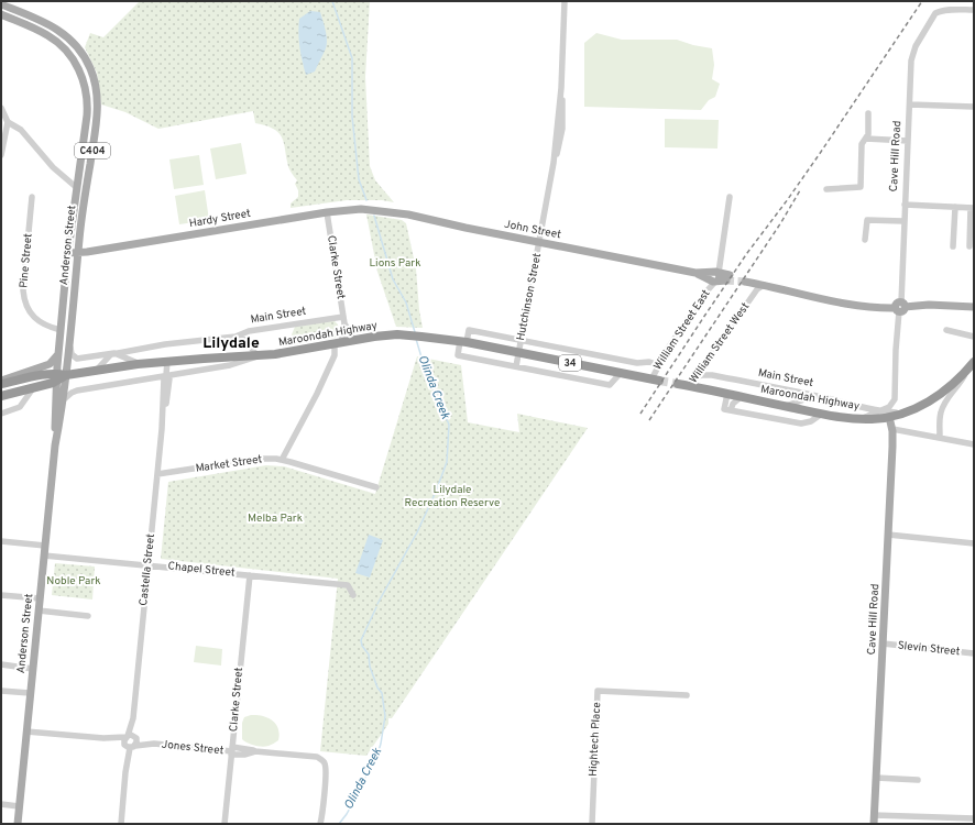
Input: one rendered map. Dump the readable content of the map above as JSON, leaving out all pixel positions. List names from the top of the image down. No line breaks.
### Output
{"streets":{"highway":["Maroondah Highway","34"],"main road":["C404","Cave Hill Road","Hardy Street","John Street","Anderson Street"],"street":["Pine Street","Clarke Street","Hutchinson Street","Main Street","William Street East","William Street West","Market Street","Castella Street","Chapel Street","Slevin Street","Hightech Place","Jones Street"]},"crossings":[["Cave Hill Road","Main Street"],["Cave Hill Road","Maroondah Highway"],["Cave Hill Road","Slevin Street"],["Hardy Street","John Street"],["Hardy Street","Anderson Street"],["Hardy Street","Clarke Street"],["John Street","Hutchinson Street"],["John Street","William Street East"],["Anderson Street","Pine Street"],["Anderson Street","Main Street"],["Anderson Street","Maroondah Highway"],["Anderson Street","Chapel Street"],["Anderson Street","Jones Street"],["Clarke Street","Main Street"],["Clarke Street","Maroondah Highway"],["Clarke Street","Market Street"],["Clarke Street","Chapel Street"],["Clarke Street","Jones Street"],["Hutchinson Street","34"],["Main Street","William Street West"],["William Street East","34"],["Maroondah Highway","William Street West"],["Maroondah Highway","34"],["Maroondah Highway","Castella Street"],["Market Street","Castella Street"],["Castella Street","Chapel Street"],["Castella Street","Jones Street"]],"districts":["Lilydale"],"water":["Olinda Creek"],"parks":["Lions Park","Lilydale Recreation Reserve","Melba Park","Noble Park"]}
